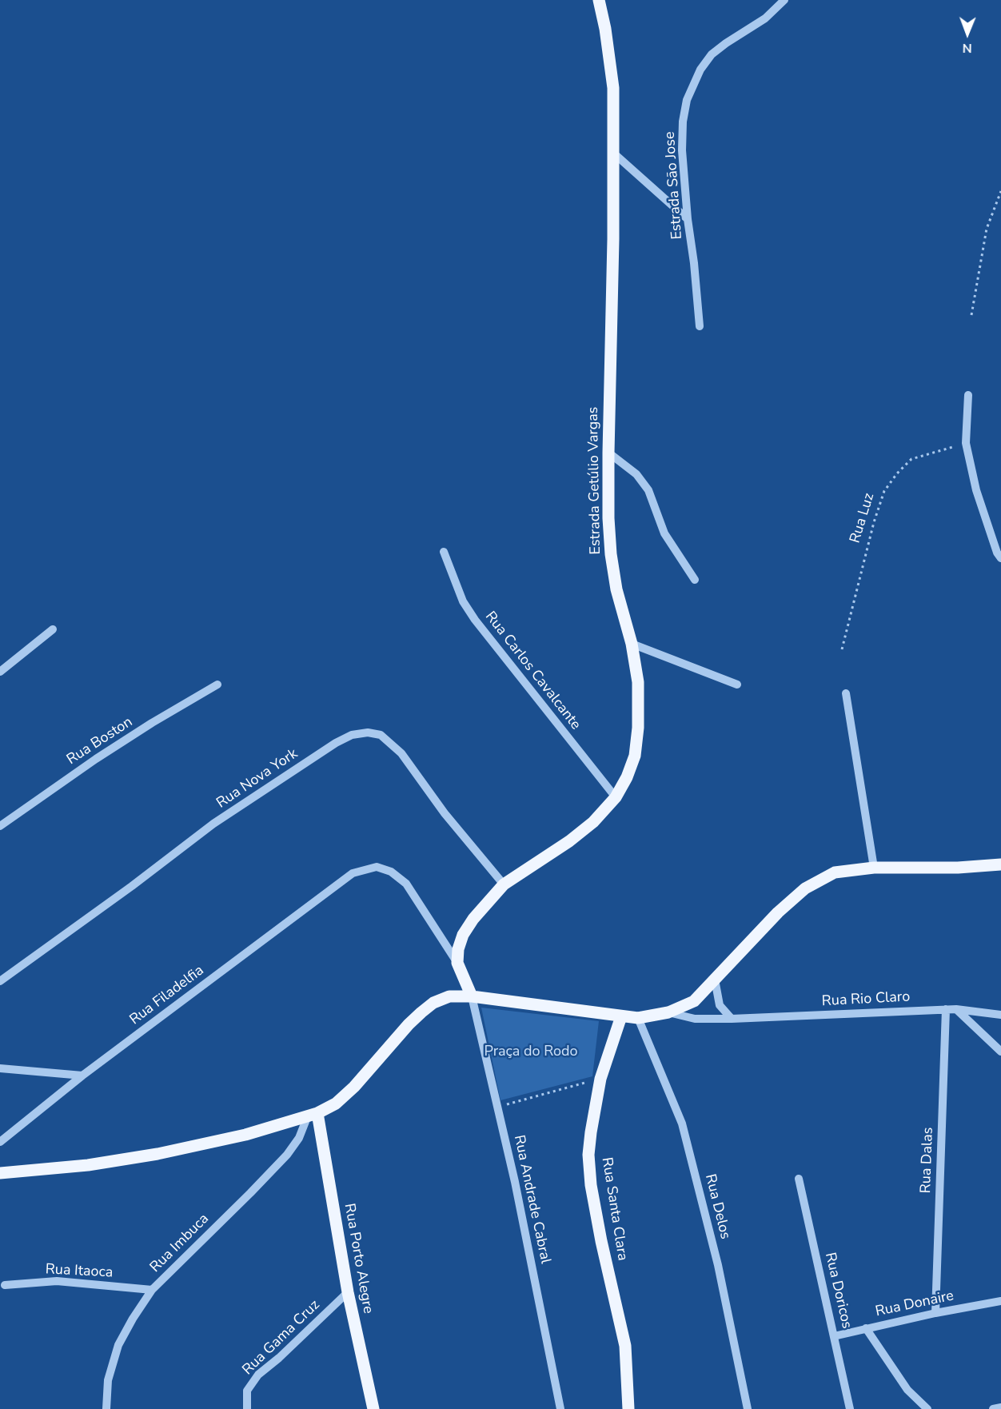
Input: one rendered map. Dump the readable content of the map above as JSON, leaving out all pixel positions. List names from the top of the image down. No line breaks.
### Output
{"streets":{"main road":["Estrada Getúlio Vargas","Rua Santa Clara","Rua Porto Alegre"],"street":["Estrada Sāo Jose","Rua Carlos Cavalcante","Rua Boston","Rua Nova York","Rua Filadelfia","Rua Rio Claro","Rua Dalas","Rua Andrade Cabral","Rua Delos","Rua Imbuca","Rua Itaoca","Rua Doricos","Rua Donaire","Rua Gama Cruz"],"path":["Rua Luz"]},"crossings":[["Estrada Getúlio Vargas","Rua Carlos Cavalcante"],["Estrada Getúlio Vargas","Rua Nova York"],["Estrada Getúlio Vargas","Rua Filadelfia"],["Rua Rio Claro","Rua Dalas"],["Rua Dalas","Rua Donaire"],["Rua Imbuca","Rua Porto Alegre"],["Rua Imbuca","Rua Itaoca"],["Rua Porto Alegre","Rua Gama Cruz"],["Rua Doricos","Rua Donaire"]],"parks":["Praça do Rodo"],"north":"bottom"}
